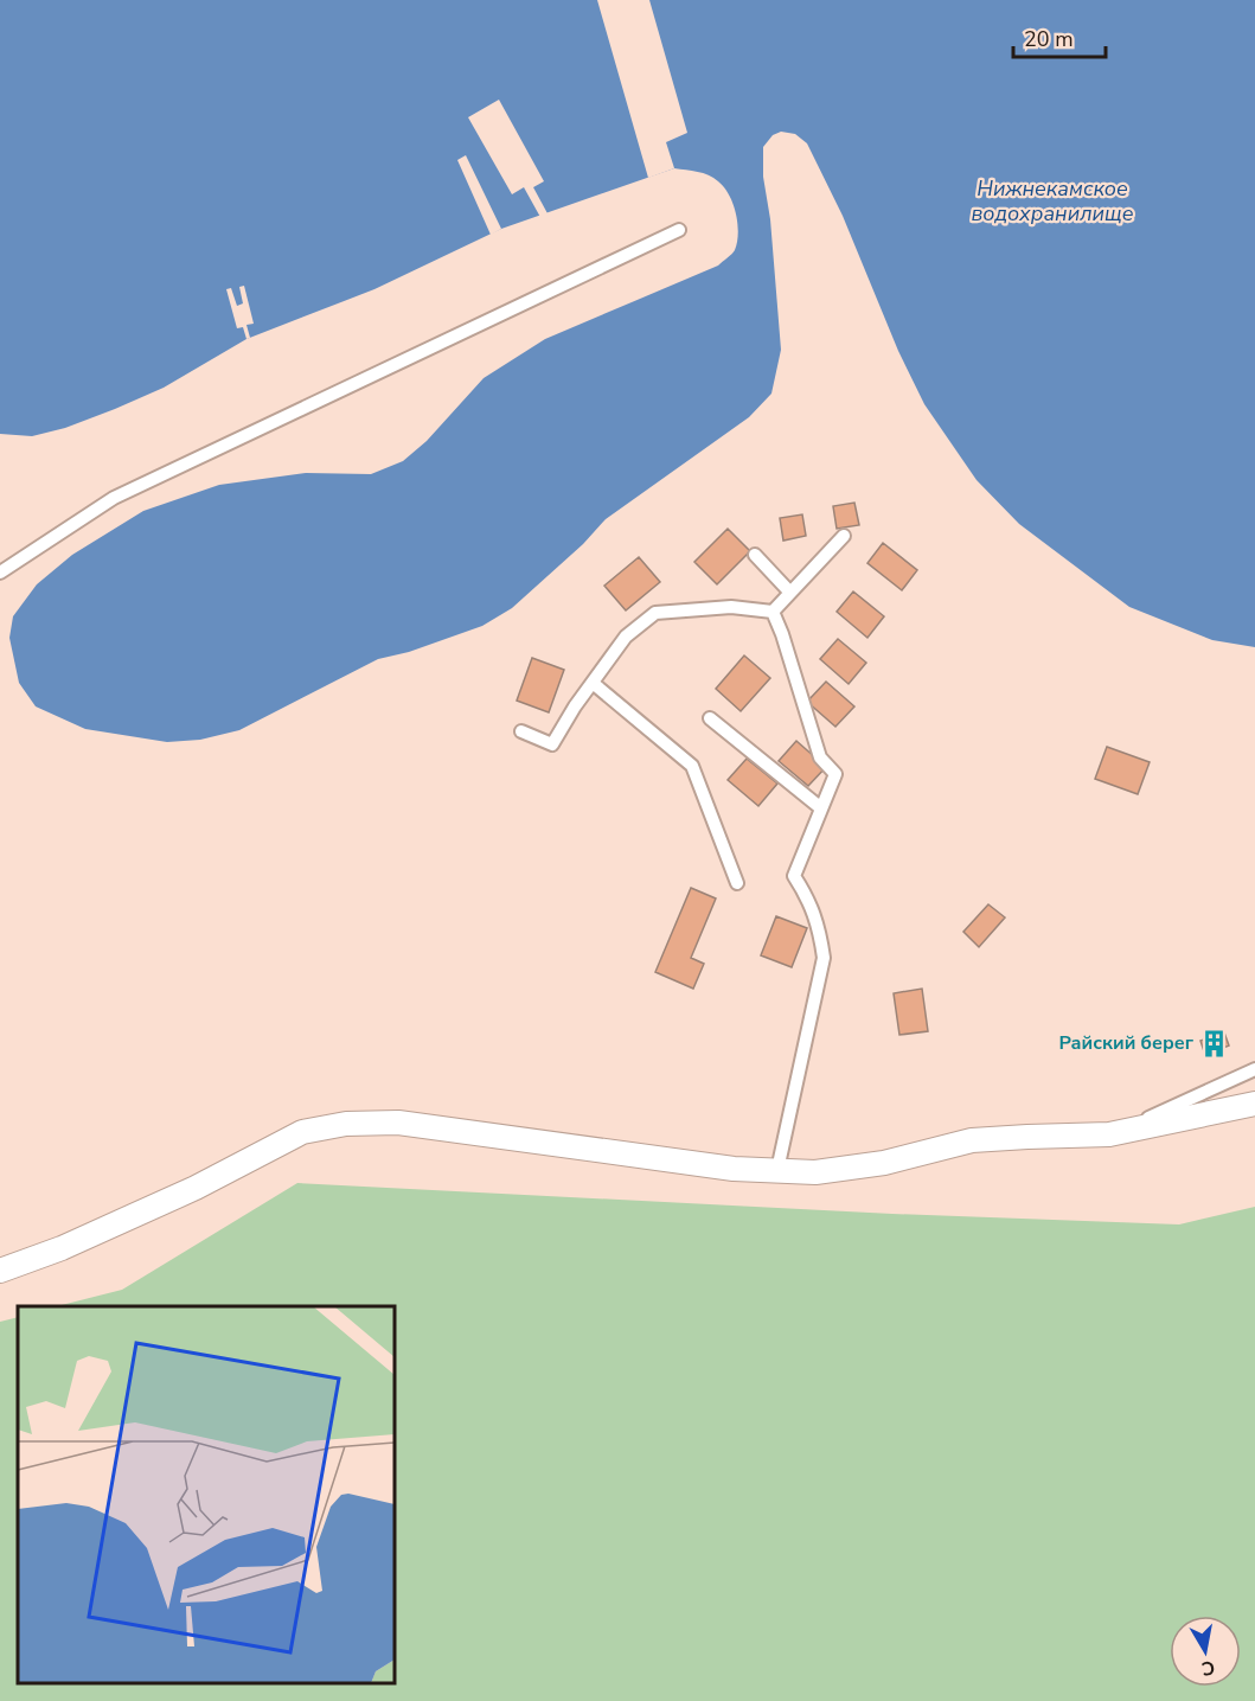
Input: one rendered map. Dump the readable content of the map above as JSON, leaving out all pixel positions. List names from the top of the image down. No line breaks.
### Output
{"water":["Нижнекамское водохранилище"],"places":{"building":["Райский берег"]},"scale_bar":"20 m","north":"bottom"}
